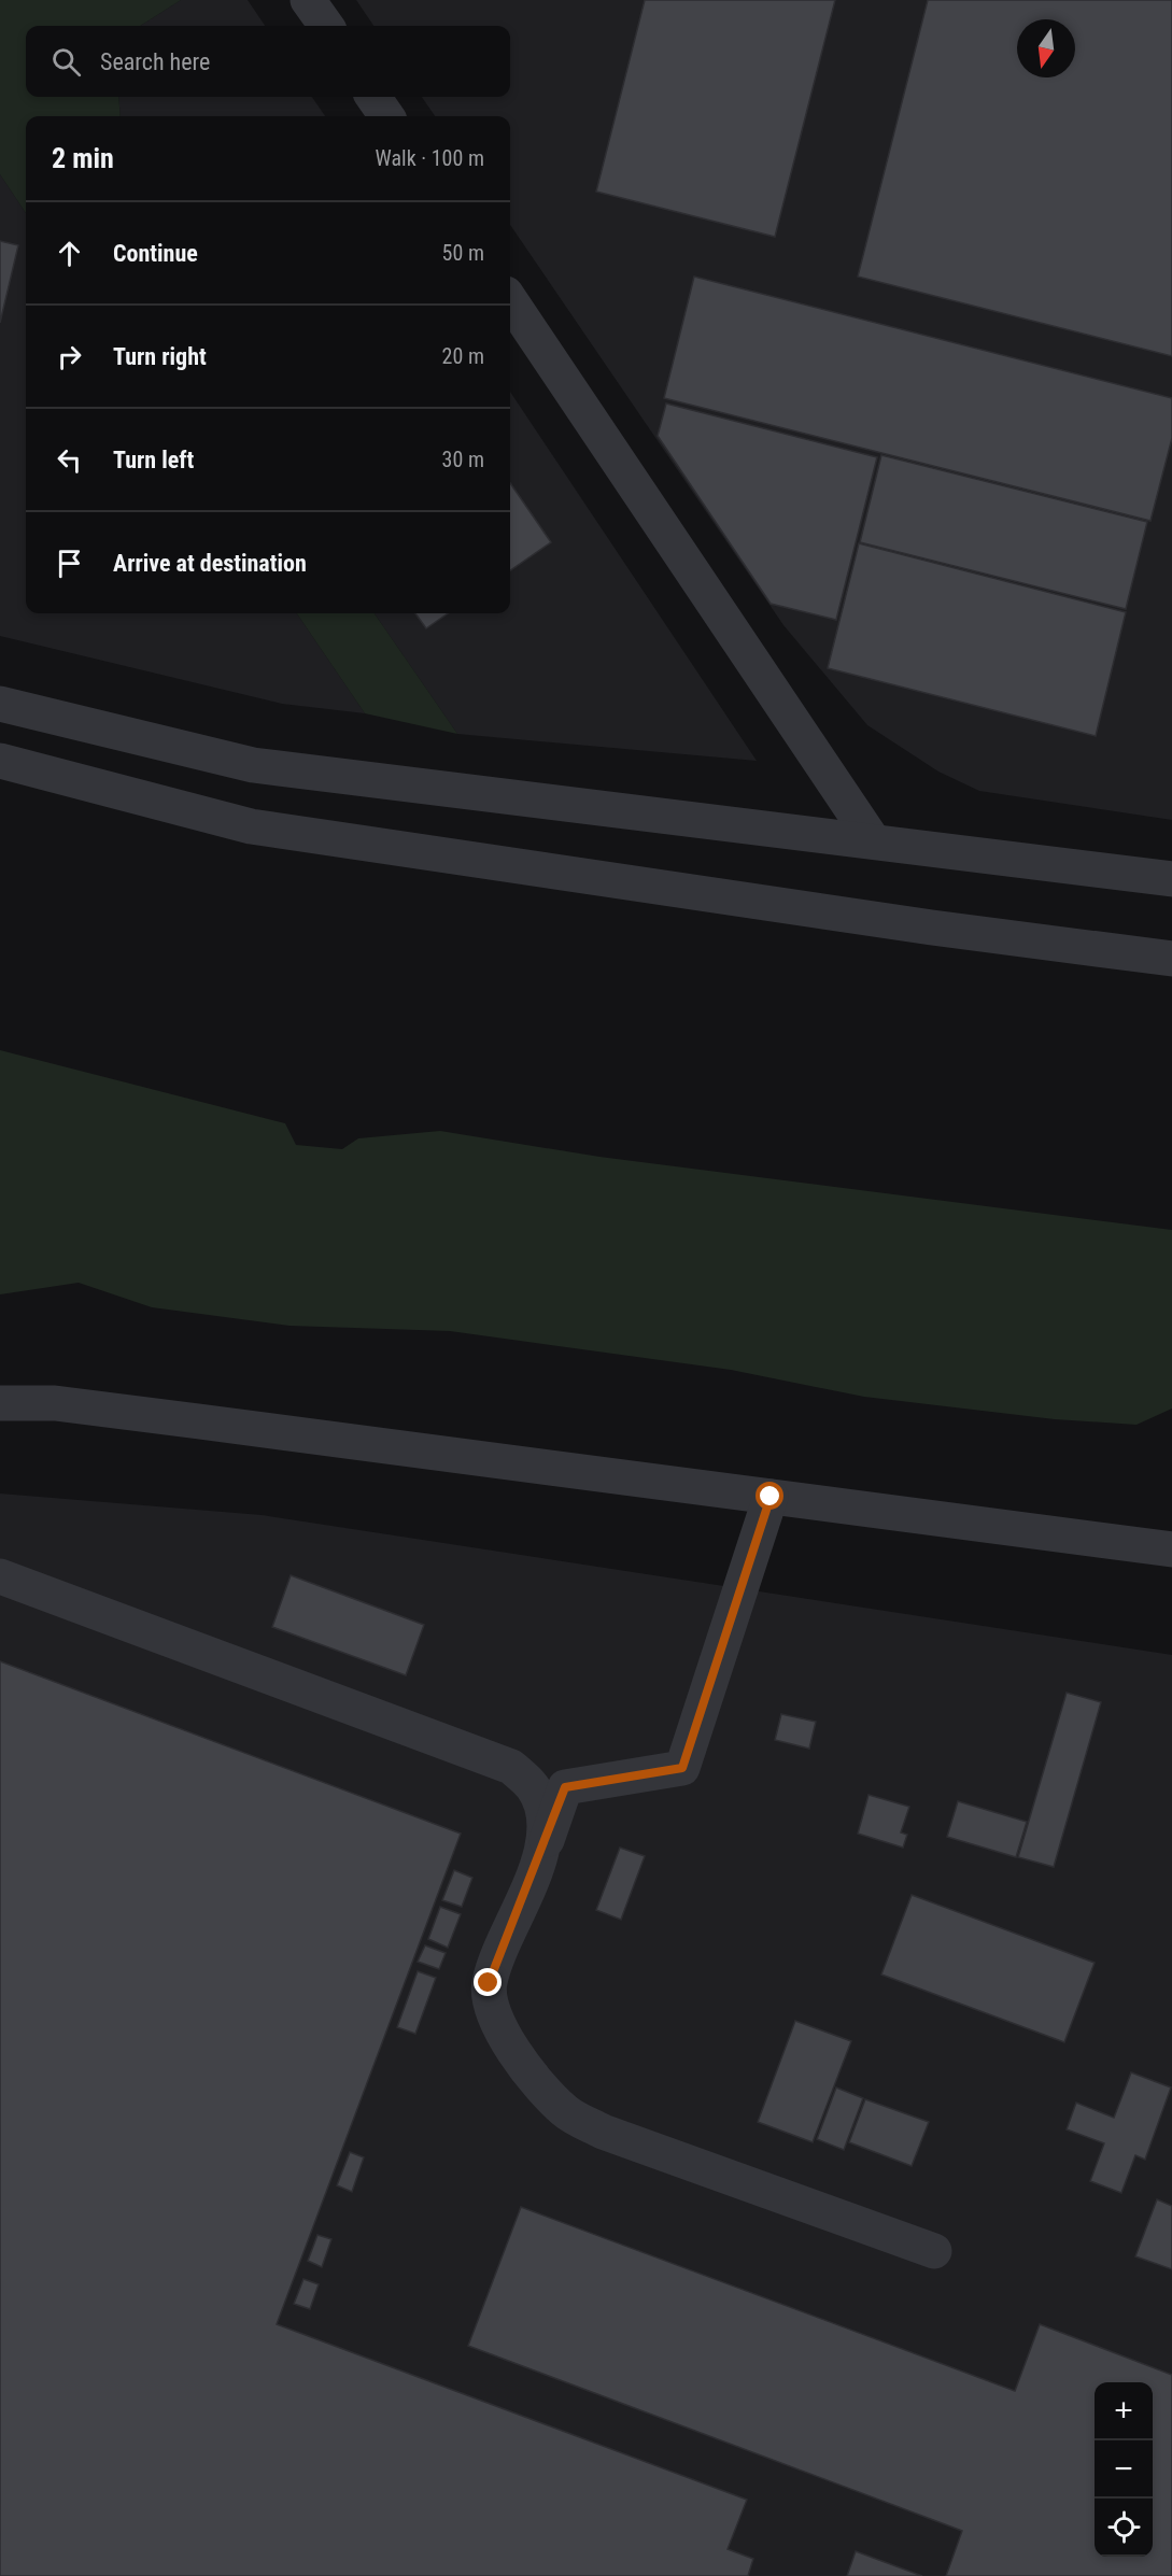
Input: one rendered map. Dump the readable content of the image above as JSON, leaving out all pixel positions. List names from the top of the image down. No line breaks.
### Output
{"north":"bottom","page":{"search":"Search here","heading":["2 min","Walk · 100 m"],"list":[["Continue","50 m"],["Turn right","20 m"],["Turn left","30 m"],"Arrive at destination"],"map_buttons":["+","−"]}}
